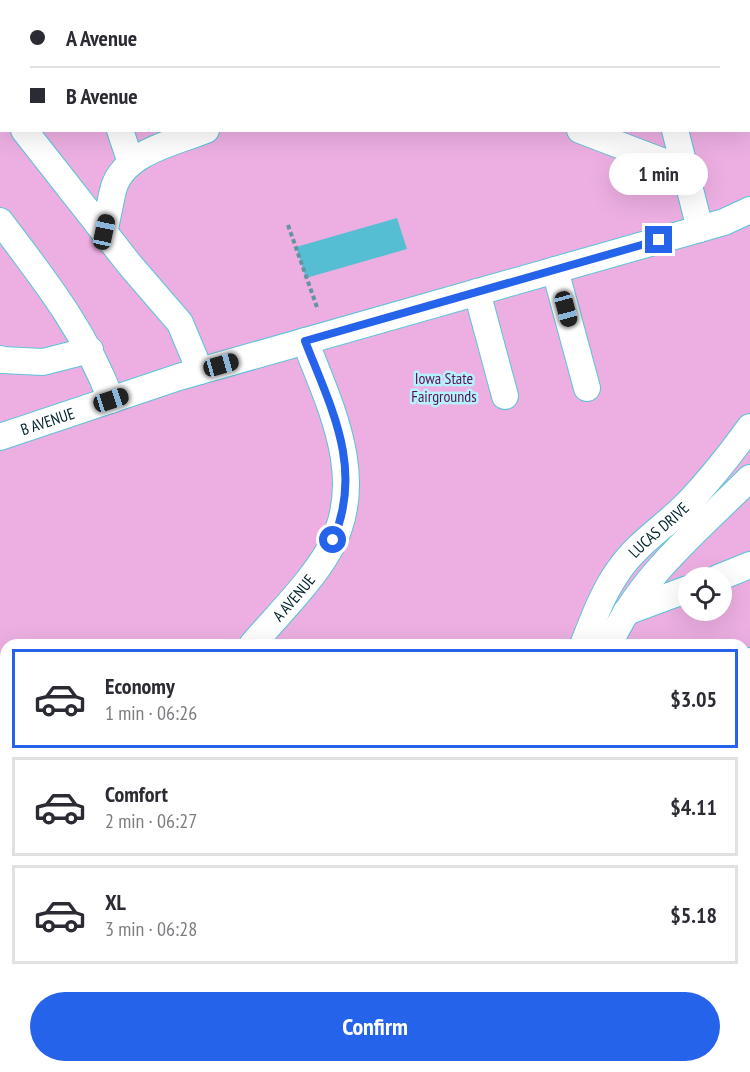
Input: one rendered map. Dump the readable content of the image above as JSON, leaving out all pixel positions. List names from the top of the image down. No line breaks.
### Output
{"streets":{"lane":["B AVENUE","LUCAS DRIVE","A AVENUE"]},"crossings":[["B AVENUE","A AVENUE"]],"parks":["Iowa State Fairgrounds"],"page":{"banner":["A Avenue","B Avenue"],"bubble":"1 min","list":[{"name":"Economy","note":"1 min · 06:26","value":"$3.05"},{"name":"Comfort","note":"2 min · 06:27","value":"$4.11"},{"name":"XL","note":"3 min · 06:28","value":"$5.18"}],"buttons":"Confirm"}}
